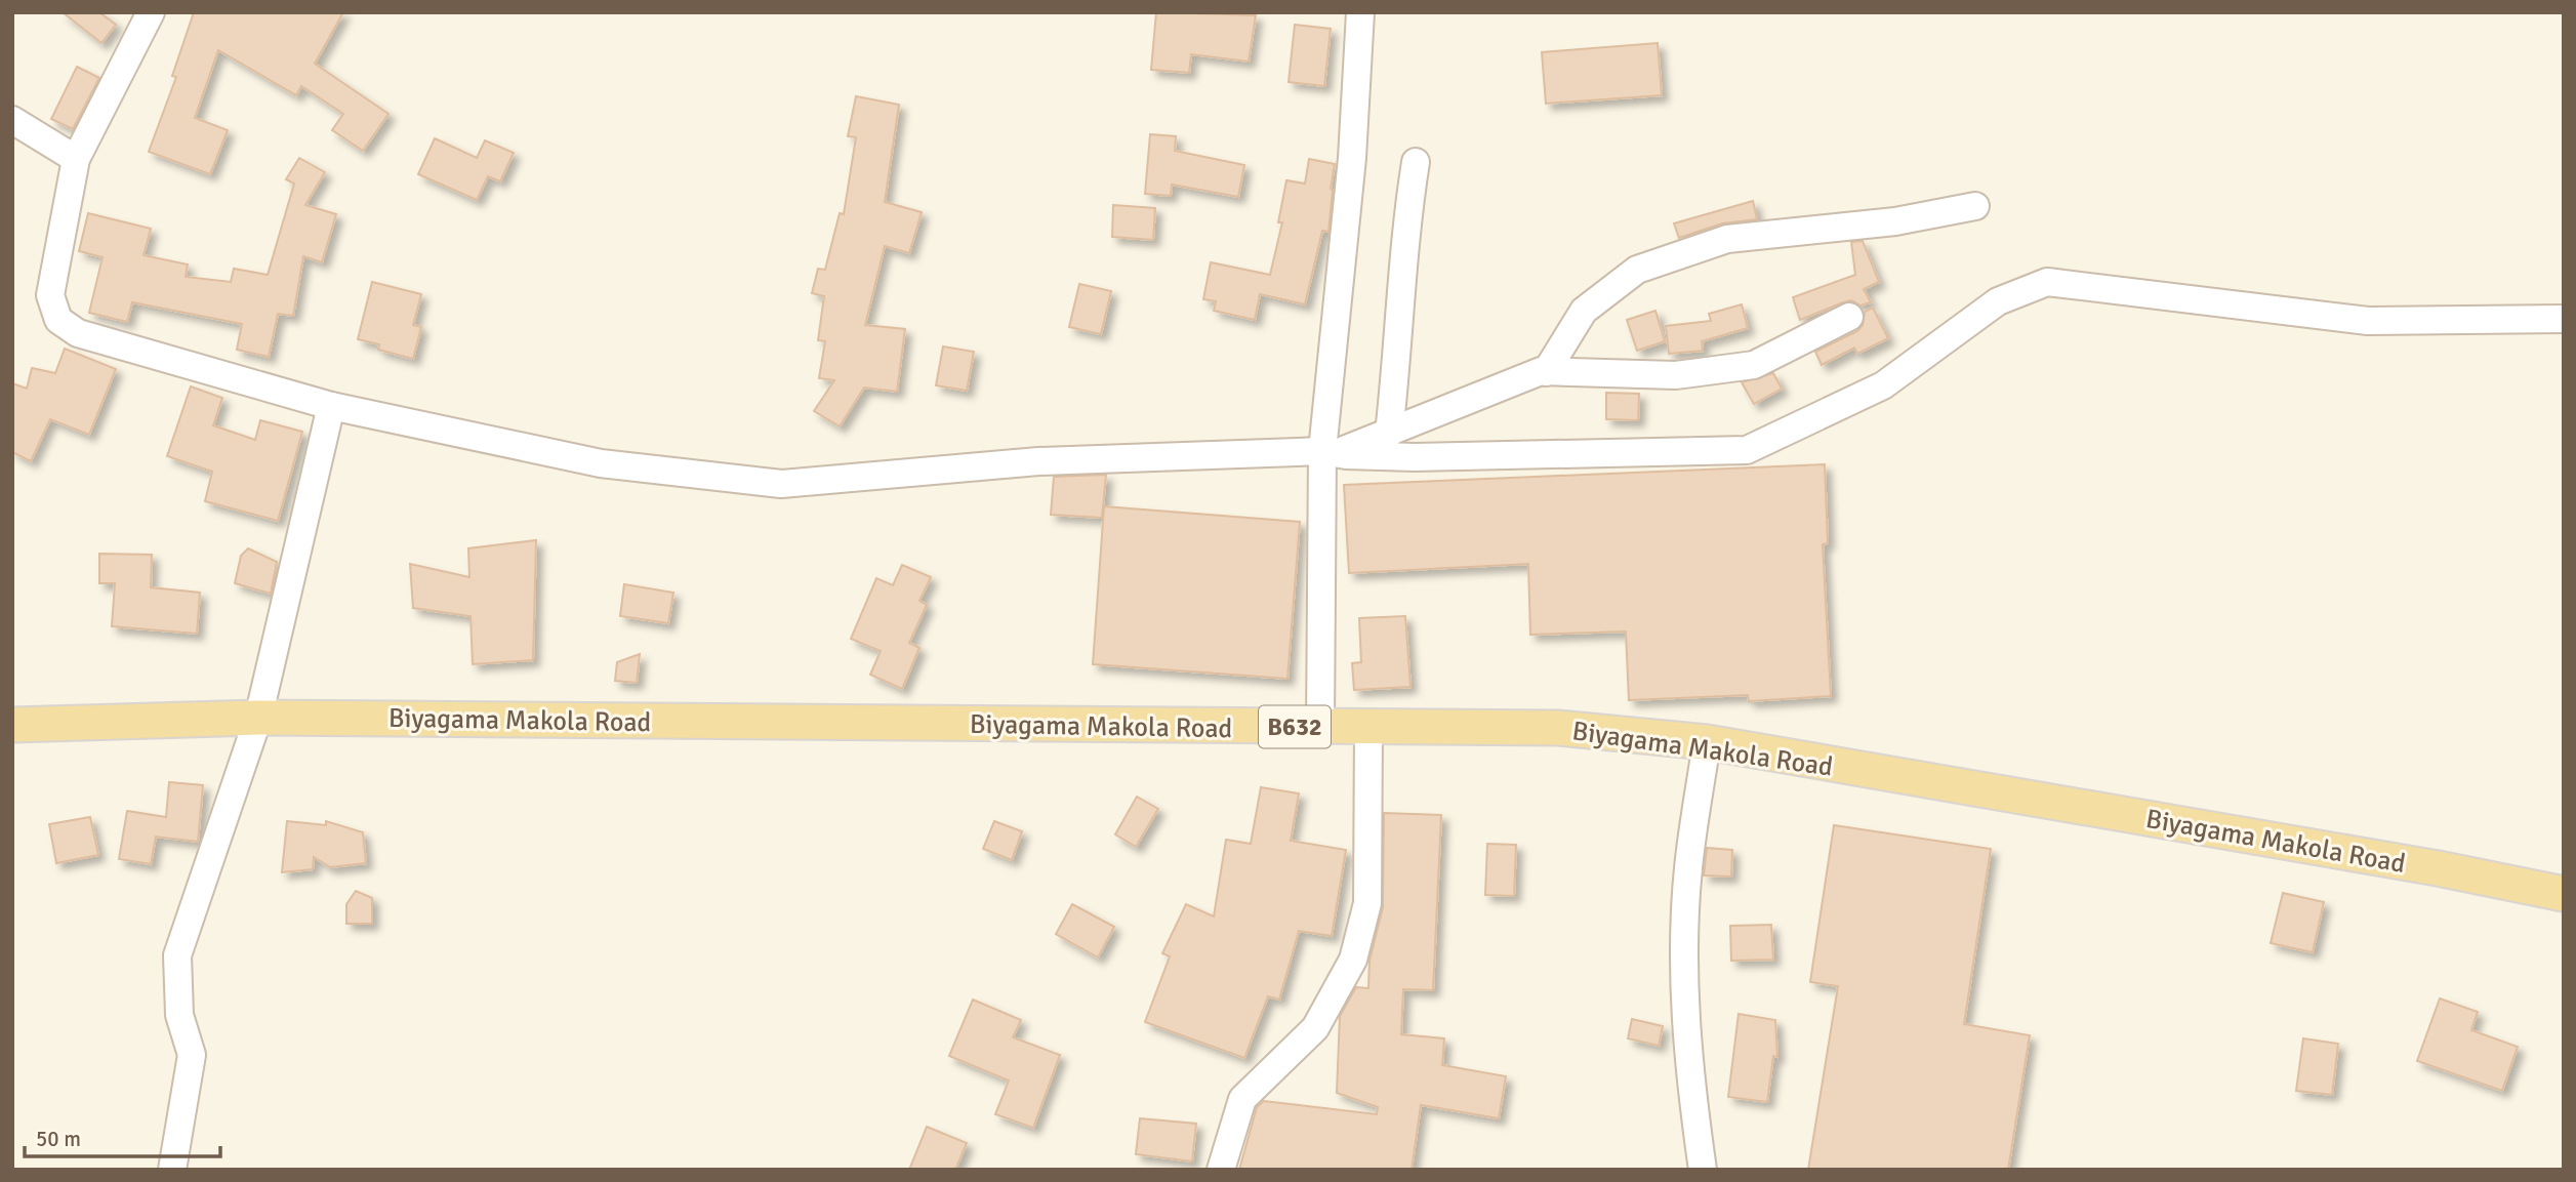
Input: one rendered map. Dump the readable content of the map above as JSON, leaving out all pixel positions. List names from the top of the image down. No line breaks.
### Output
{"streets":{"main road":["Biyagama Makola Road","B632"]},"scale_bar":"50 m"}
